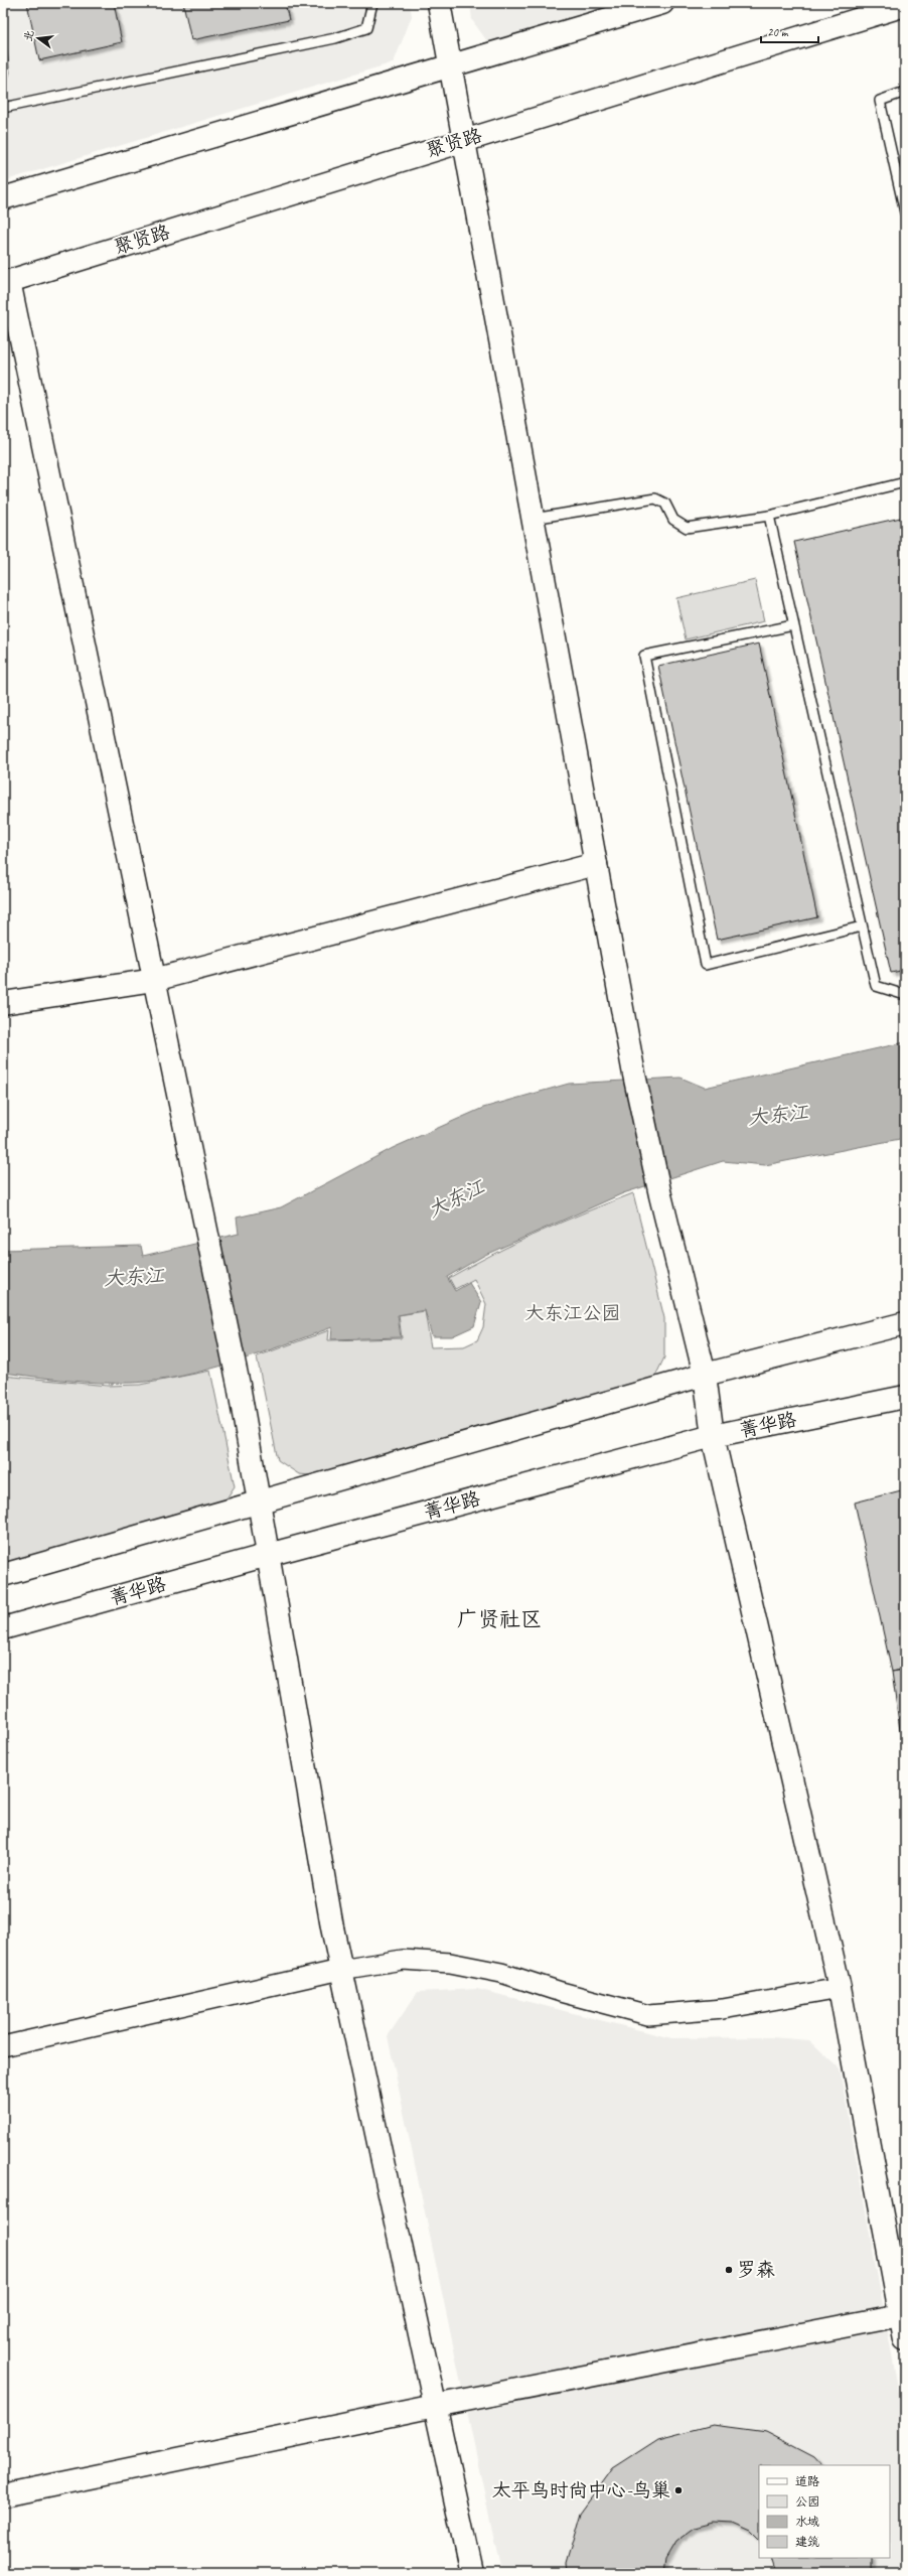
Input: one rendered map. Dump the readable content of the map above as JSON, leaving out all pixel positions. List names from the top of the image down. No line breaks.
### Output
{"streets":{"street":["聚贤路","菁华路"]},"districts":["广贤社区"],"water":["大东江"],"parks":["大东江公园"],"places":["罗森","太平鸟时尚中心-鸟巢"],"legend":["道路","公园","水域","建筑"],"scale_bar":"20 m","north":"left"}
